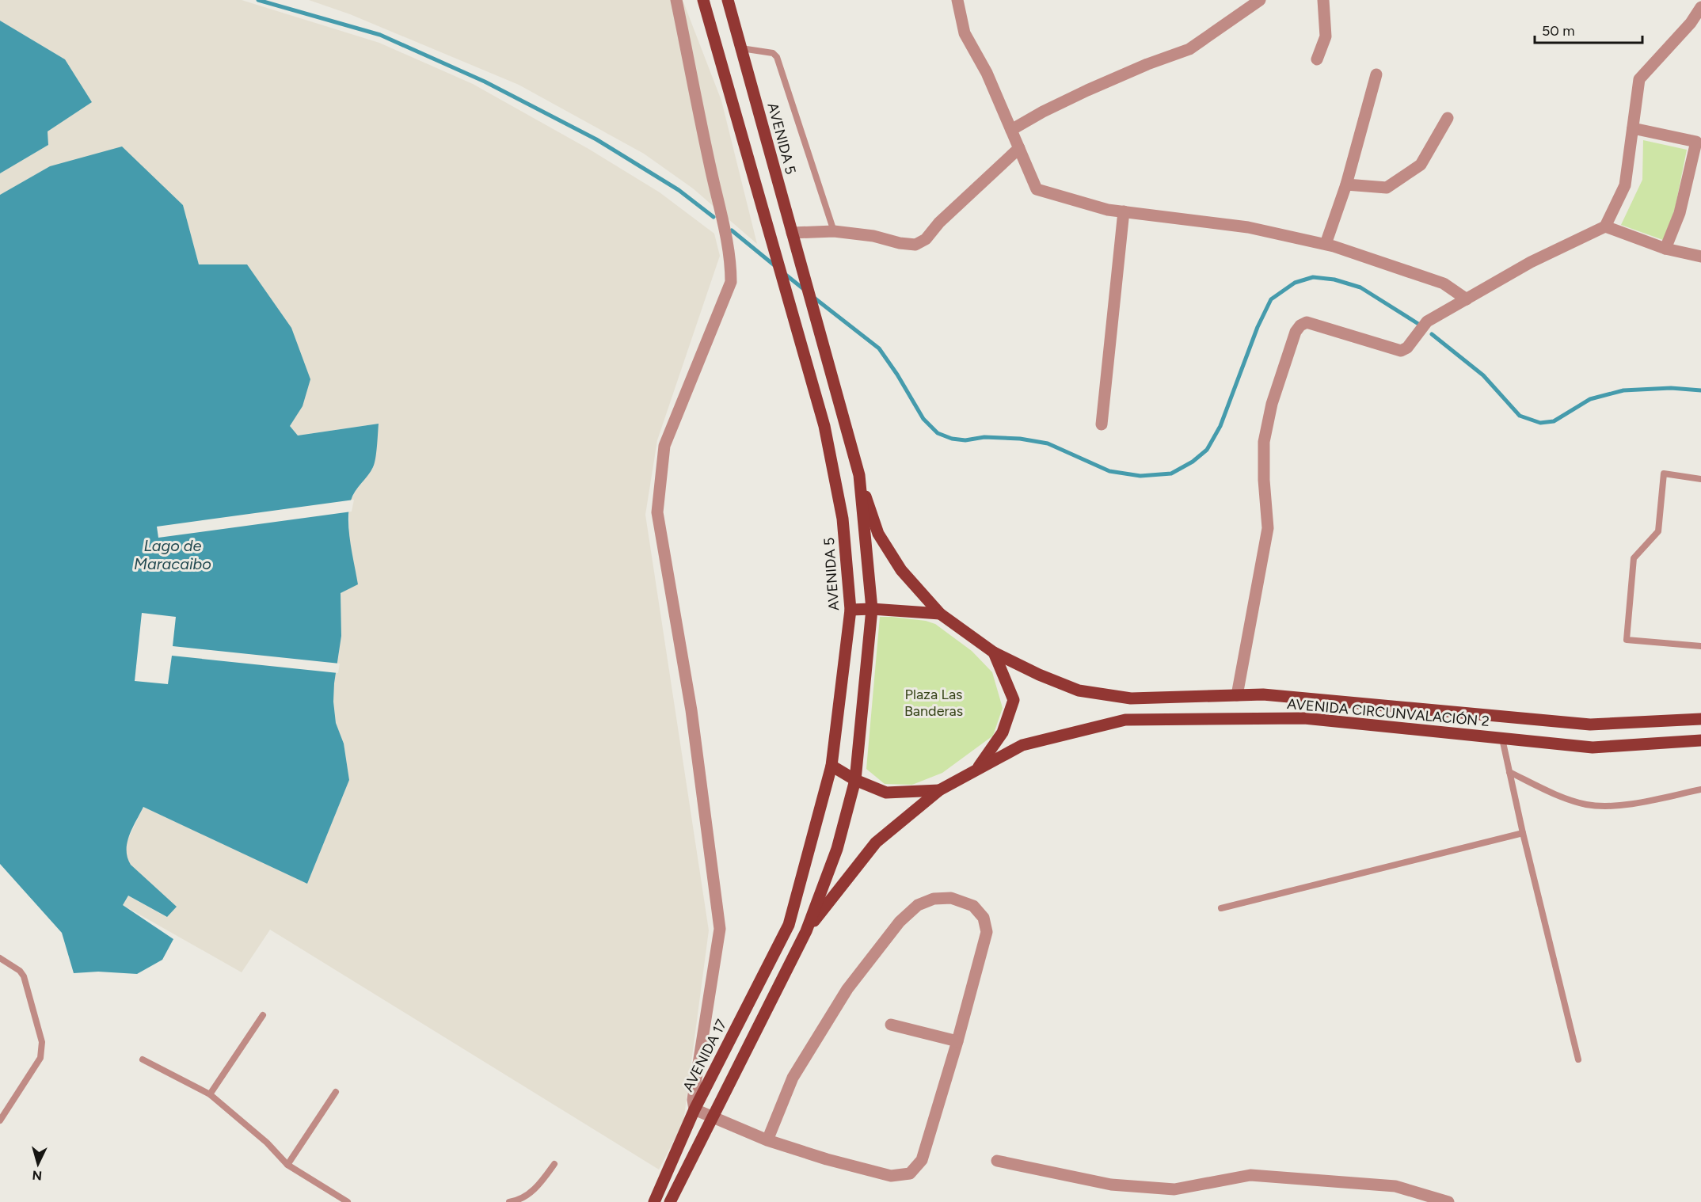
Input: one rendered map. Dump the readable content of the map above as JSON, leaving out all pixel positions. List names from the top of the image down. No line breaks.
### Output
{"streets":{"main road":["AVENIDA 5","AVENIDA CIRCUNVALACIÓN 2","AVENIDA 17"]},"crossings":[["AVENIDA 5","AVENIDA CIRCUNVALACIÓN 2"],["AVENIDA 5","AVENIDA 17"]],"water":["Lago de Maracaibo"],"parks":["Plaza Las Banderas"],"scale_bar":"50 m","north":"bottom"}
